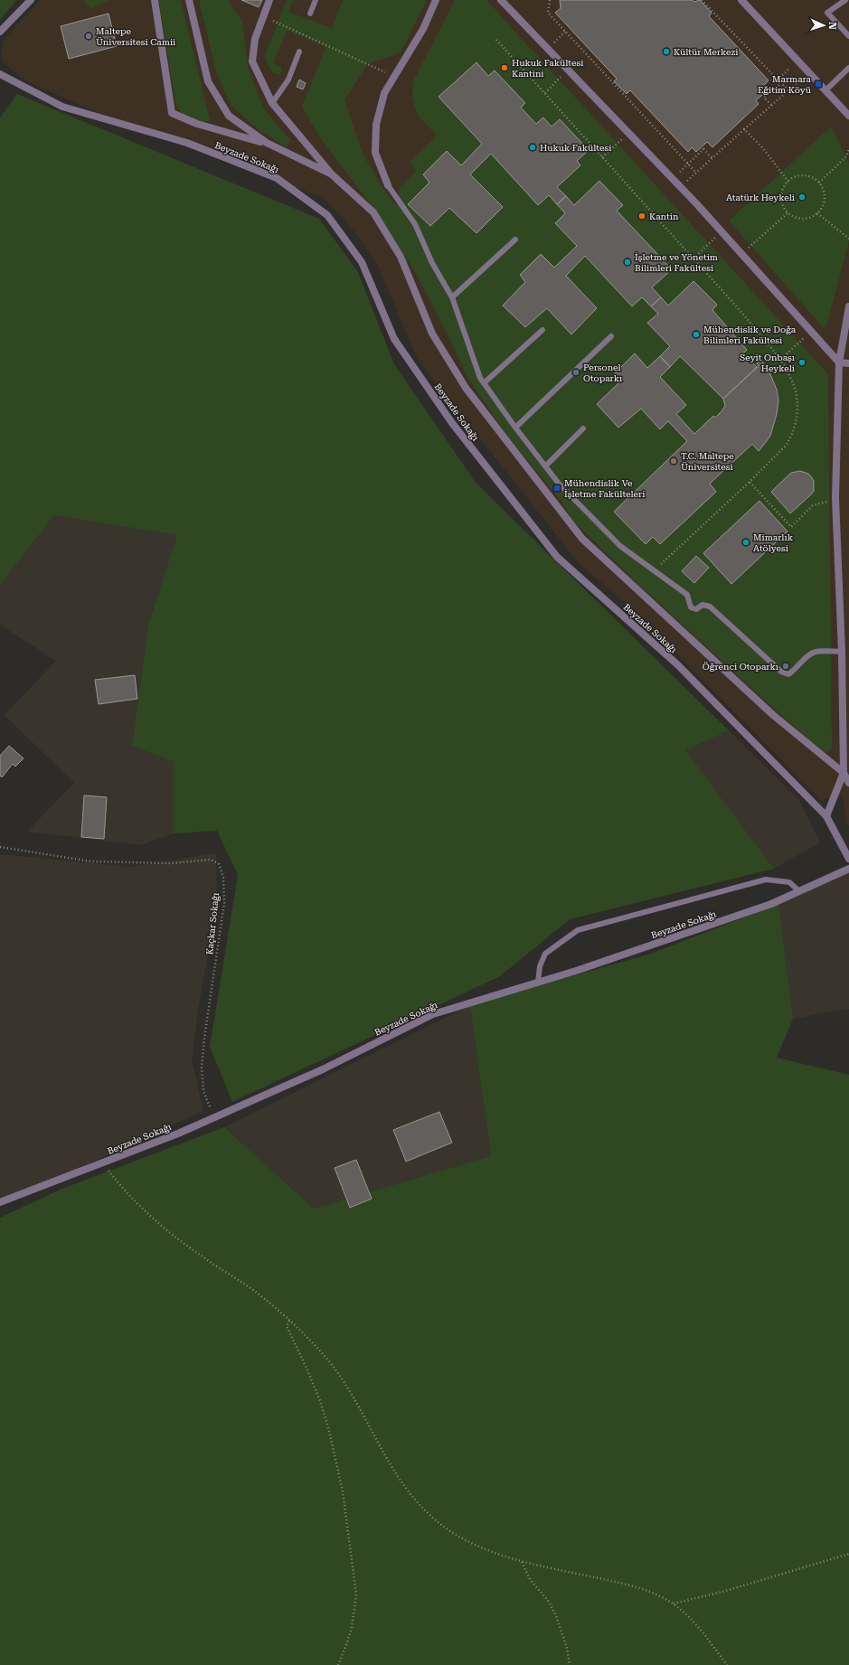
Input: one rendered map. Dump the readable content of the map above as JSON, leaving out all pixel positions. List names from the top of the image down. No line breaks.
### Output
{"streets":{"street":["Beyzade Sokağı"],"path":["Kaçkar Sokağı"]},"crossings":[["Beyzade Sokağı","Kaçkar Sokağı"]],"places":{"other":["Maltepe Üniversitesi Camii","Kültür Merkezi","Hukuk Fakültesi Kantini","Hukuk Fakültesi","Atatürk Heykeli","Kantin","İşletme ve Yönetim Bilimleri Fakültesi","Mühendislik ve Doğa Bilimleri Fakültesi","Seyit Onbaşı Heykeli","Personel Otoparkı","T.C. Maltepe Üniversitesi","Mimarlık Atölyesi","Öğrenci Otoparkı"],"transit":["Marmara Eğitim Köyü","Mühendislik Ve İşletme Fakülteleri"]},"north":"right"}
